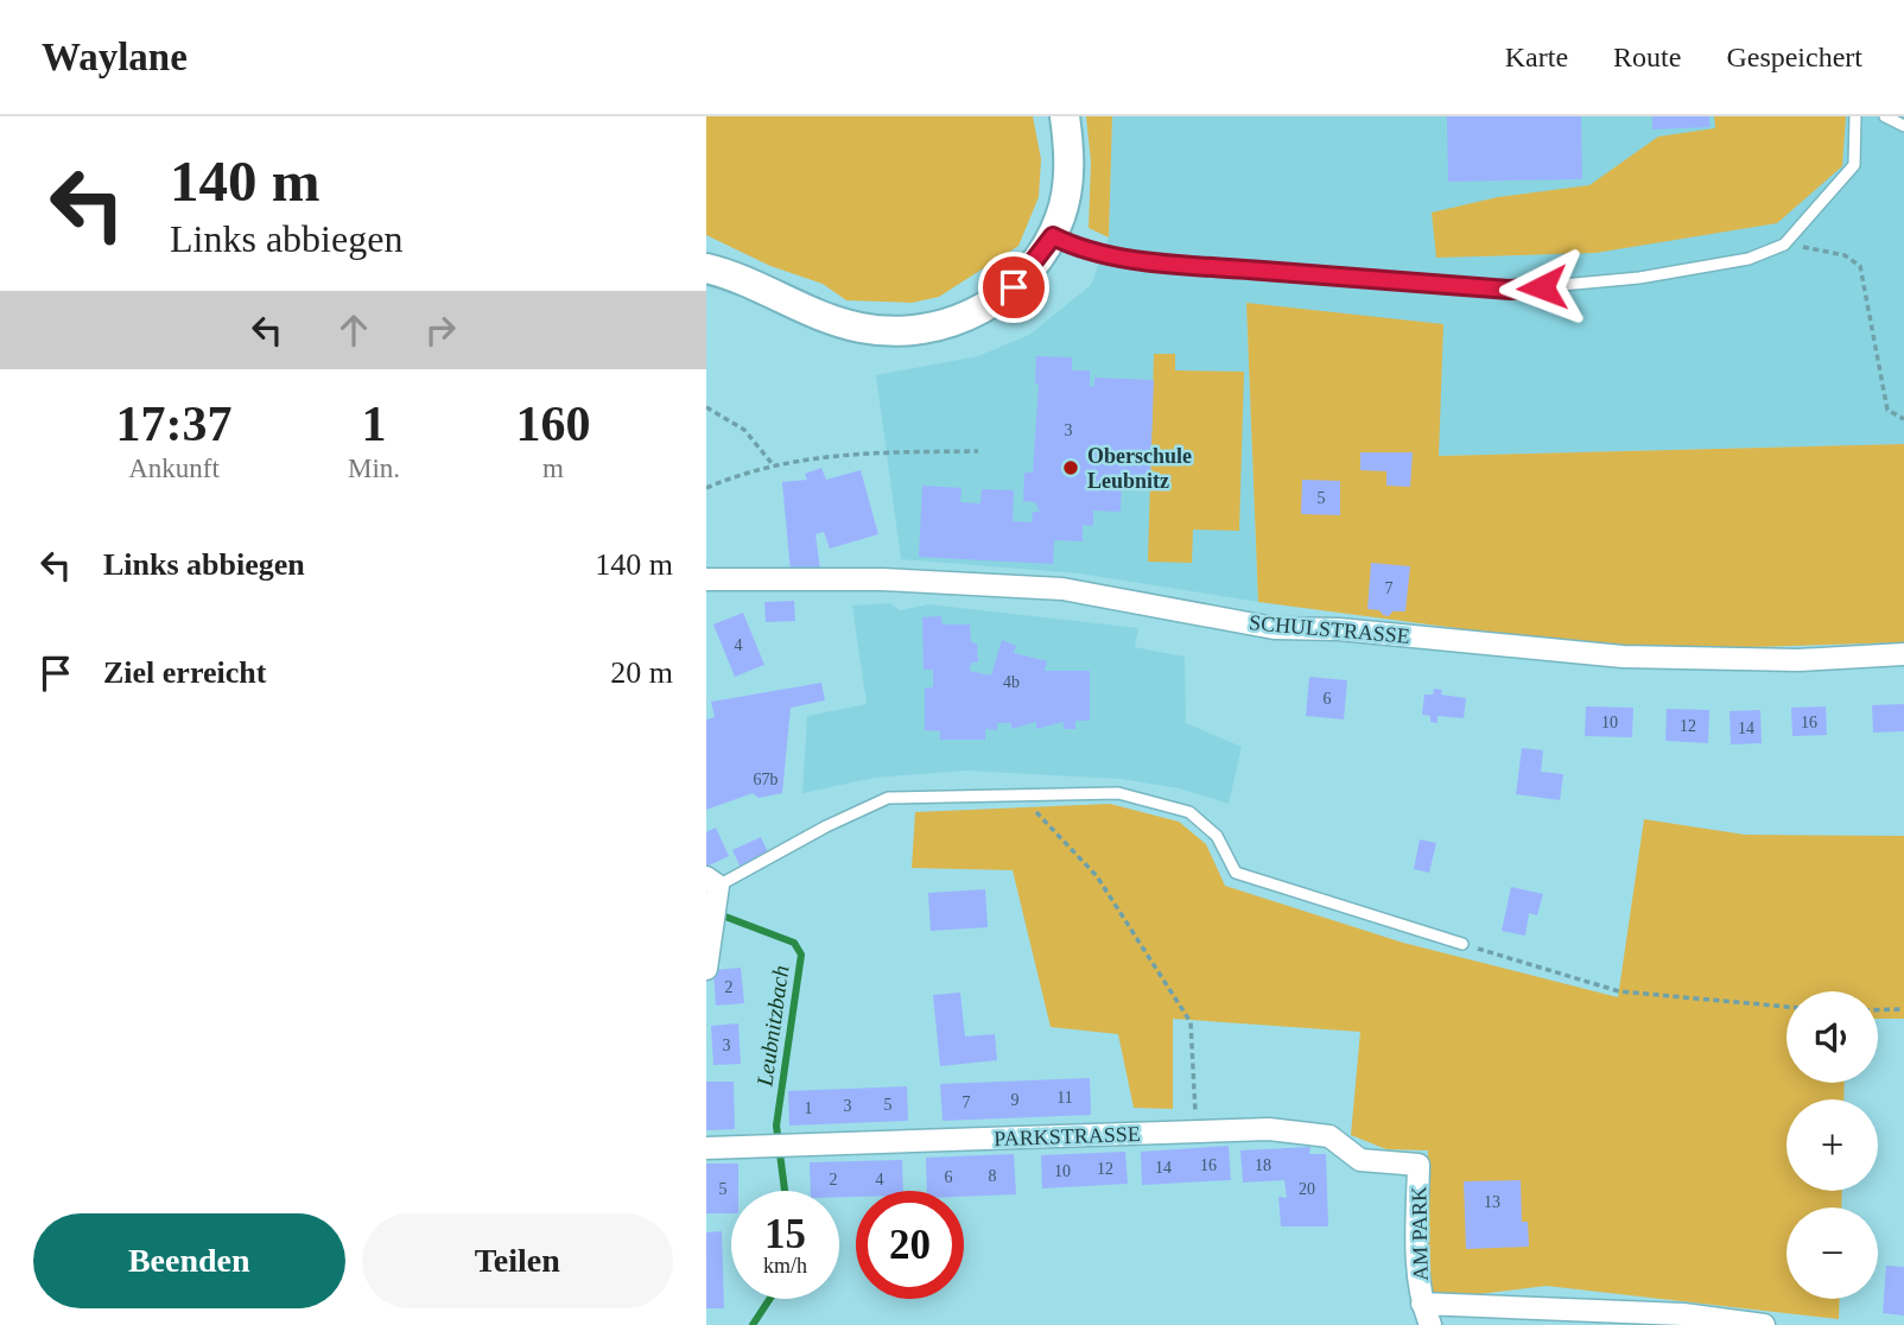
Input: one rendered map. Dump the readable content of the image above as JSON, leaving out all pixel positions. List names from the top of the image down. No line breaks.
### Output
{"streets":{"street":["SCHULSTRASSE","PARKSTRASSE","AM PARK"]},"crossings":[["PARKSTRASSE","AM PARK"]],"water":["Leubnitzbach"],"places":["Oberschule Leubnitz"],"house_numbers":["3","5","7","4","4b","6","10","16","12","14","67b","2","3","11","9","7","5","3","1","16","18","14","12","10","8","6","2","4","5","20","13"],"page":{"header":"Waylane","nav":["Karte","Route","Gespeichert"],"turn":["140 m","Links abbiegen"],"eta":["17:37","Ankunft","1","Min.","160","m"],"list":[{"name":"Links abbiegen","value":"140 m"},{"name":"Ziel erreicht","value":"20 m"}],"map_buttons":["+","−"],"speed":"15 km/h","limit":"20","buttons":["Beenden","Teilen"]}}
